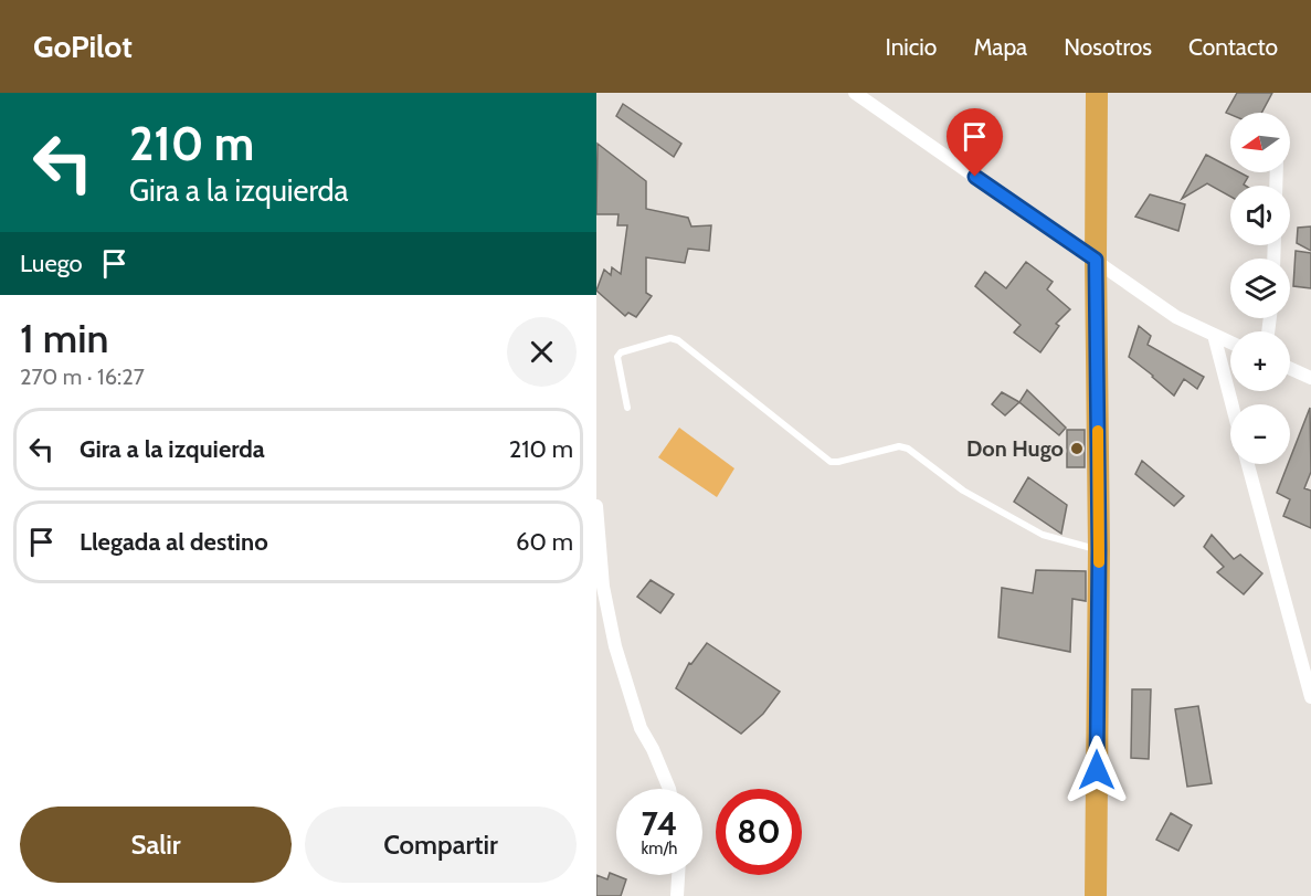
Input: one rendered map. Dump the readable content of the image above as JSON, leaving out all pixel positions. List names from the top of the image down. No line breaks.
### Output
{"places":["Don Hugo"],"north":"left","page":{"header":"GoPilot","nav":["Inicio","Mapa","Nosotros","Contacto"],"turn":["210 m","Gira a la izquierda"],"map_buttons":["+","−"],"then":"Luego","heading":["1 min","270 m · 16:27"],"list":[{"name":"Gira a la izquierda","value":"210 m"},{"name":"Llegada al destino","value":"60 m"}],"speed":"74 km/h","limit":"80","buttons":["Salir","Compartir"]}}
